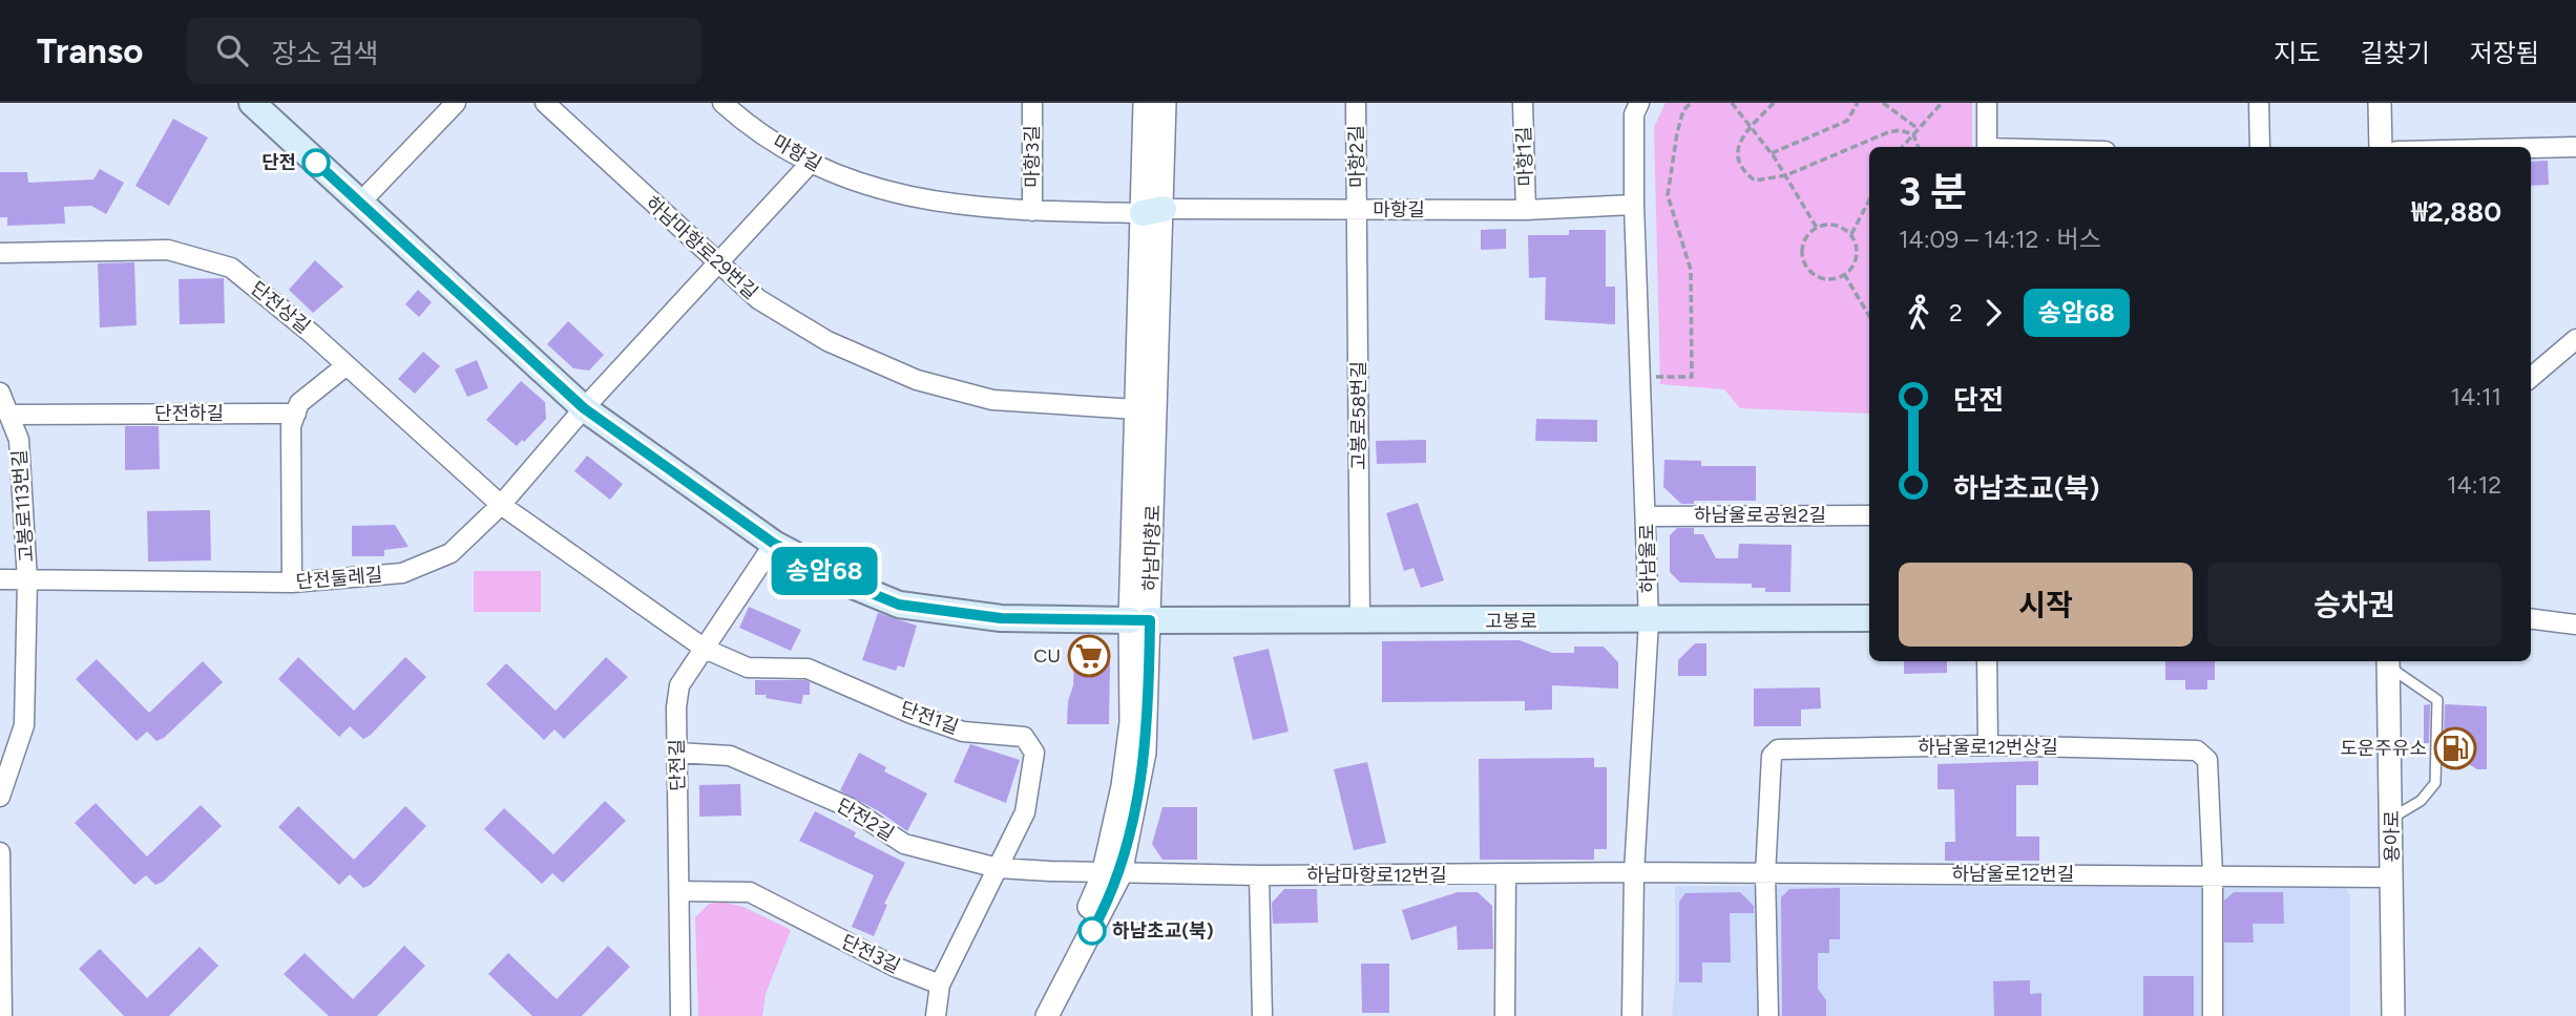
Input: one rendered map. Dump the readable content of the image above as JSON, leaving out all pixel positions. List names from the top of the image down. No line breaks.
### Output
{"streets":{"main road":["고봉로"],"street":["마항길","마항3길","마항2길","마항1길","하남마항로29번길","단전상길","단전하길","고봉로58번길","고봉로113번길","하남울로공원2길","하남마항로","하남울로","단전둘레길","단전1길","하남울로12번상길","단전길","단전2길","용아로","하남울로12번길","하남마항로12번길","단전3길"]},"crossings":[["마항길","마항3길"],["마항길","마항2길"],["마항길","마항1길"],["마항길","고봉로58번길"],["마항길","하남마항로"],["마항길","하남울로"],["마항길","단전둘레길"],["마항2길","고봉로58번길"],["하남마항로29번길","하남마항로"],["하남마항로29번길","단전둘레길"],["단전상길","단전둘레길"],["단전상길","단전1길"],["단전상길","단전길"],["단전하길","고봉로113번길"],["고봉로58번길","고봉로"],["고봉로113번길","단전둘레길"],["하남울로공원2길","하남울로"],["하남마항로","고봉로"],["하남마항로","단전2길"],["하남마항로","하남마항로12번길"],["하남울로","고봉로"],["하남울로","하남울로12번길"],["하남울로","하남마항로12번길"],["단전둘레길","고봉로"],["고봉로","단전길"],["단전1길","단전길"],["단전1길","단전2길"],["하남울로12번상길","하남울로12번길"],["단전길","단전2길"],["단전길","단전3길"],["단전2길","하남마항로12번길"],["용아로","하남울로12번길"],["하남울로12번길","하남마항로12번길"]],"places":{"other":["단전","하남초교(북)"],"supermarket":["CU"],"fuel station":["도운주유소"]},"lines":["bus line 송암68"],"page":{"header":"Transo","search":"장소 검색","nav":["지도","길찾기","저장됨"],"on_map":"송암68","heading":["3 분","14:09 – 14:12 · 버스","₩2,880"],"legs":["2","송암68"],"list":[{"name":"단전","value":"14:11"},{"name":"하남초교(북)","value":"14:12"}],"buttons":["시작","승차권"]}}
